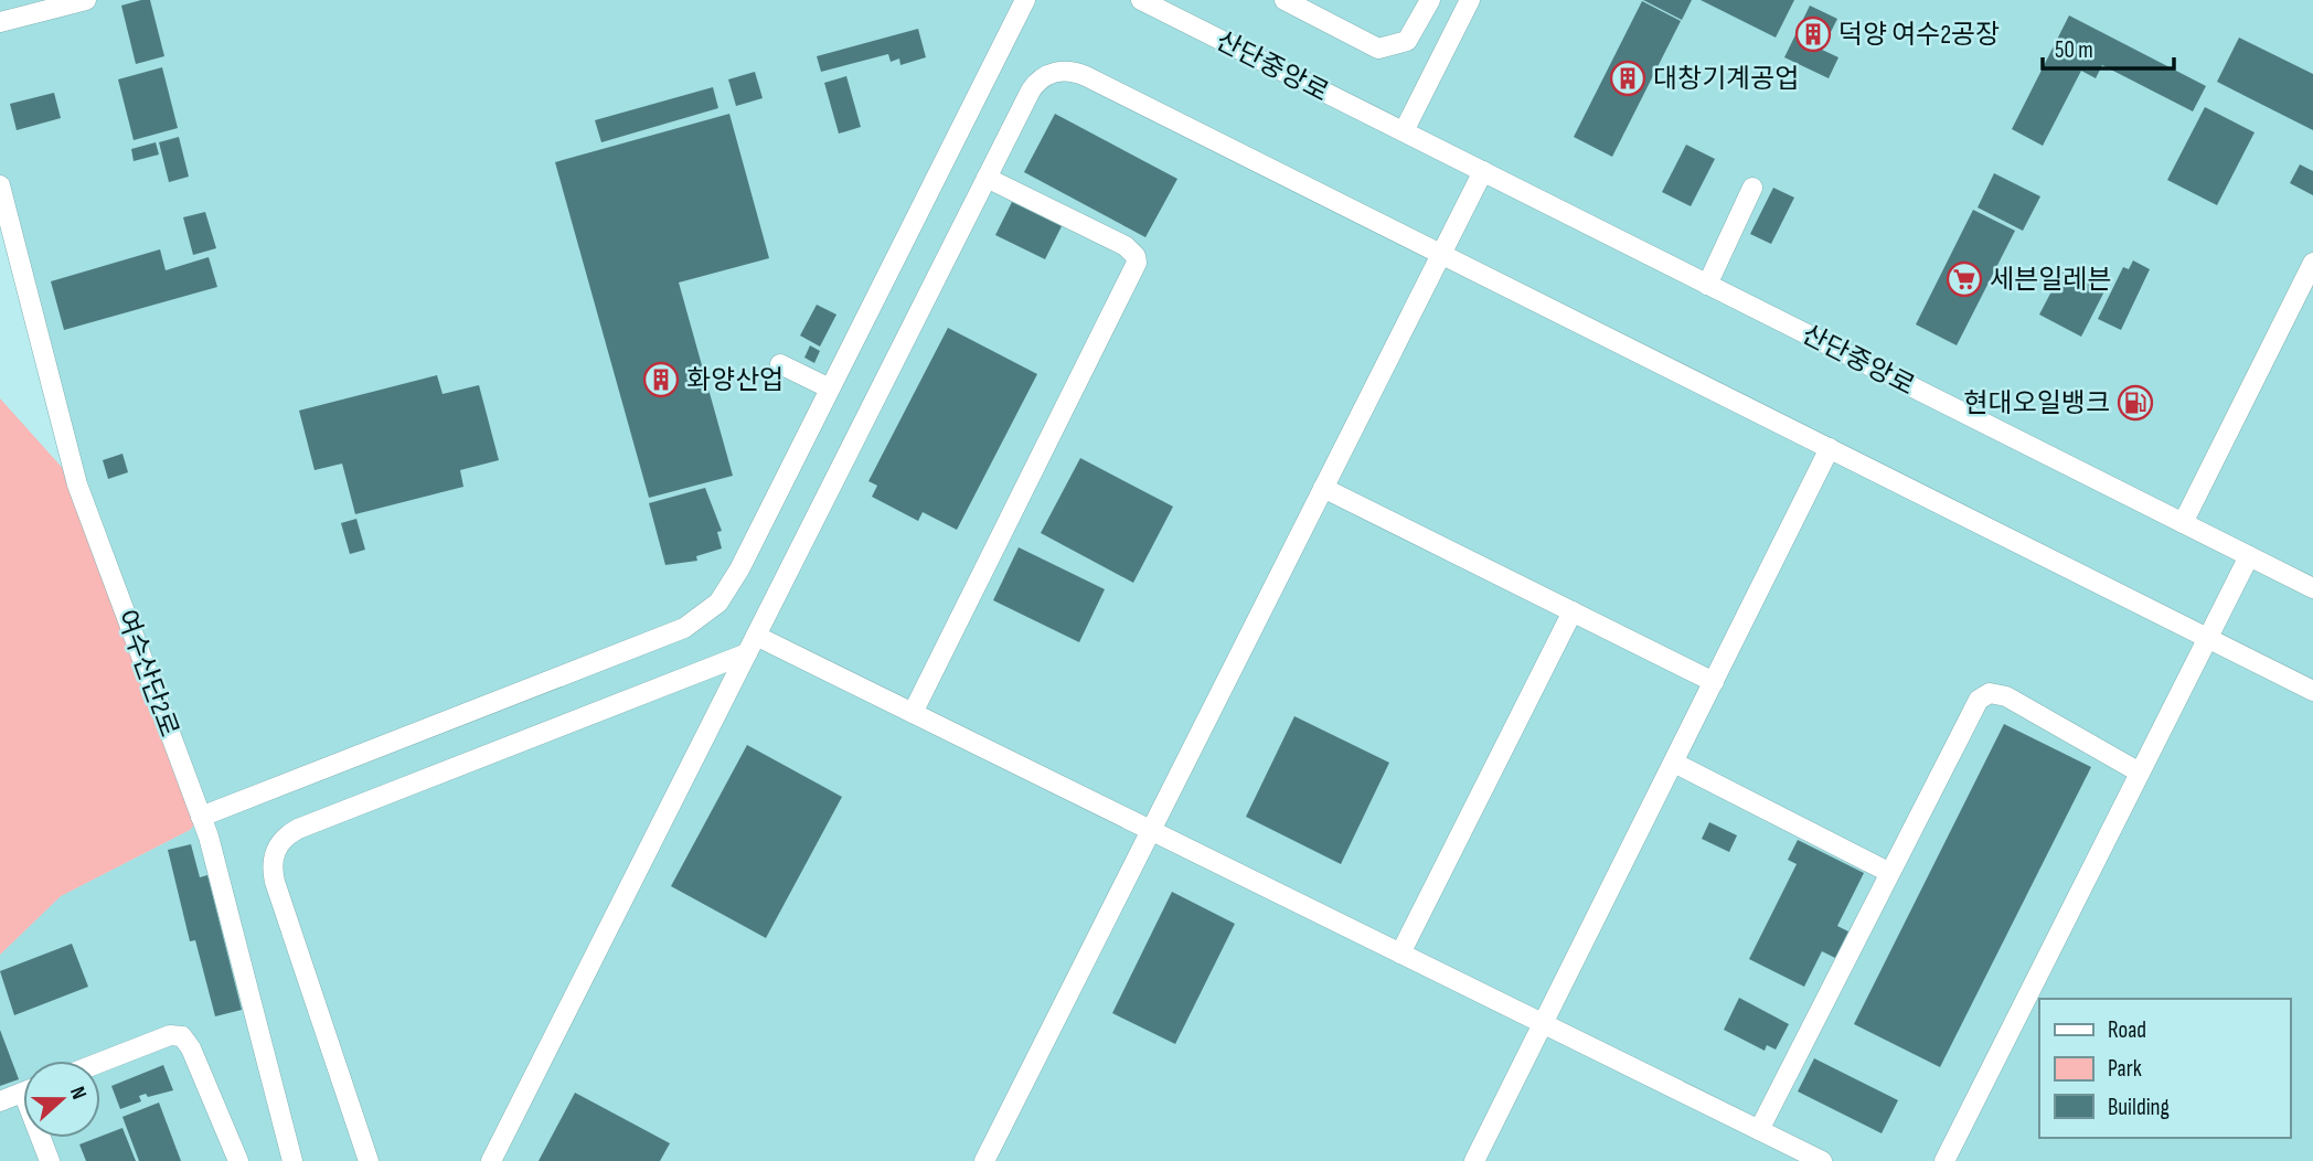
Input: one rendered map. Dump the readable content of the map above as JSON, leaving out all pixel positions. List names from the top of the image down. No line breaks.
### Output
{"streets":{"street":["산단중앙로","여수산단2로"]},"places":{"building":["덕양 여수2공장","대창기계공업","화양산업"],"supermarket":["세븐일레븐"],"fuel station":["현대오일뱅크"]},"legend":["Road","Park","Building"],"scale_bar":"50 m","north":"right"}
